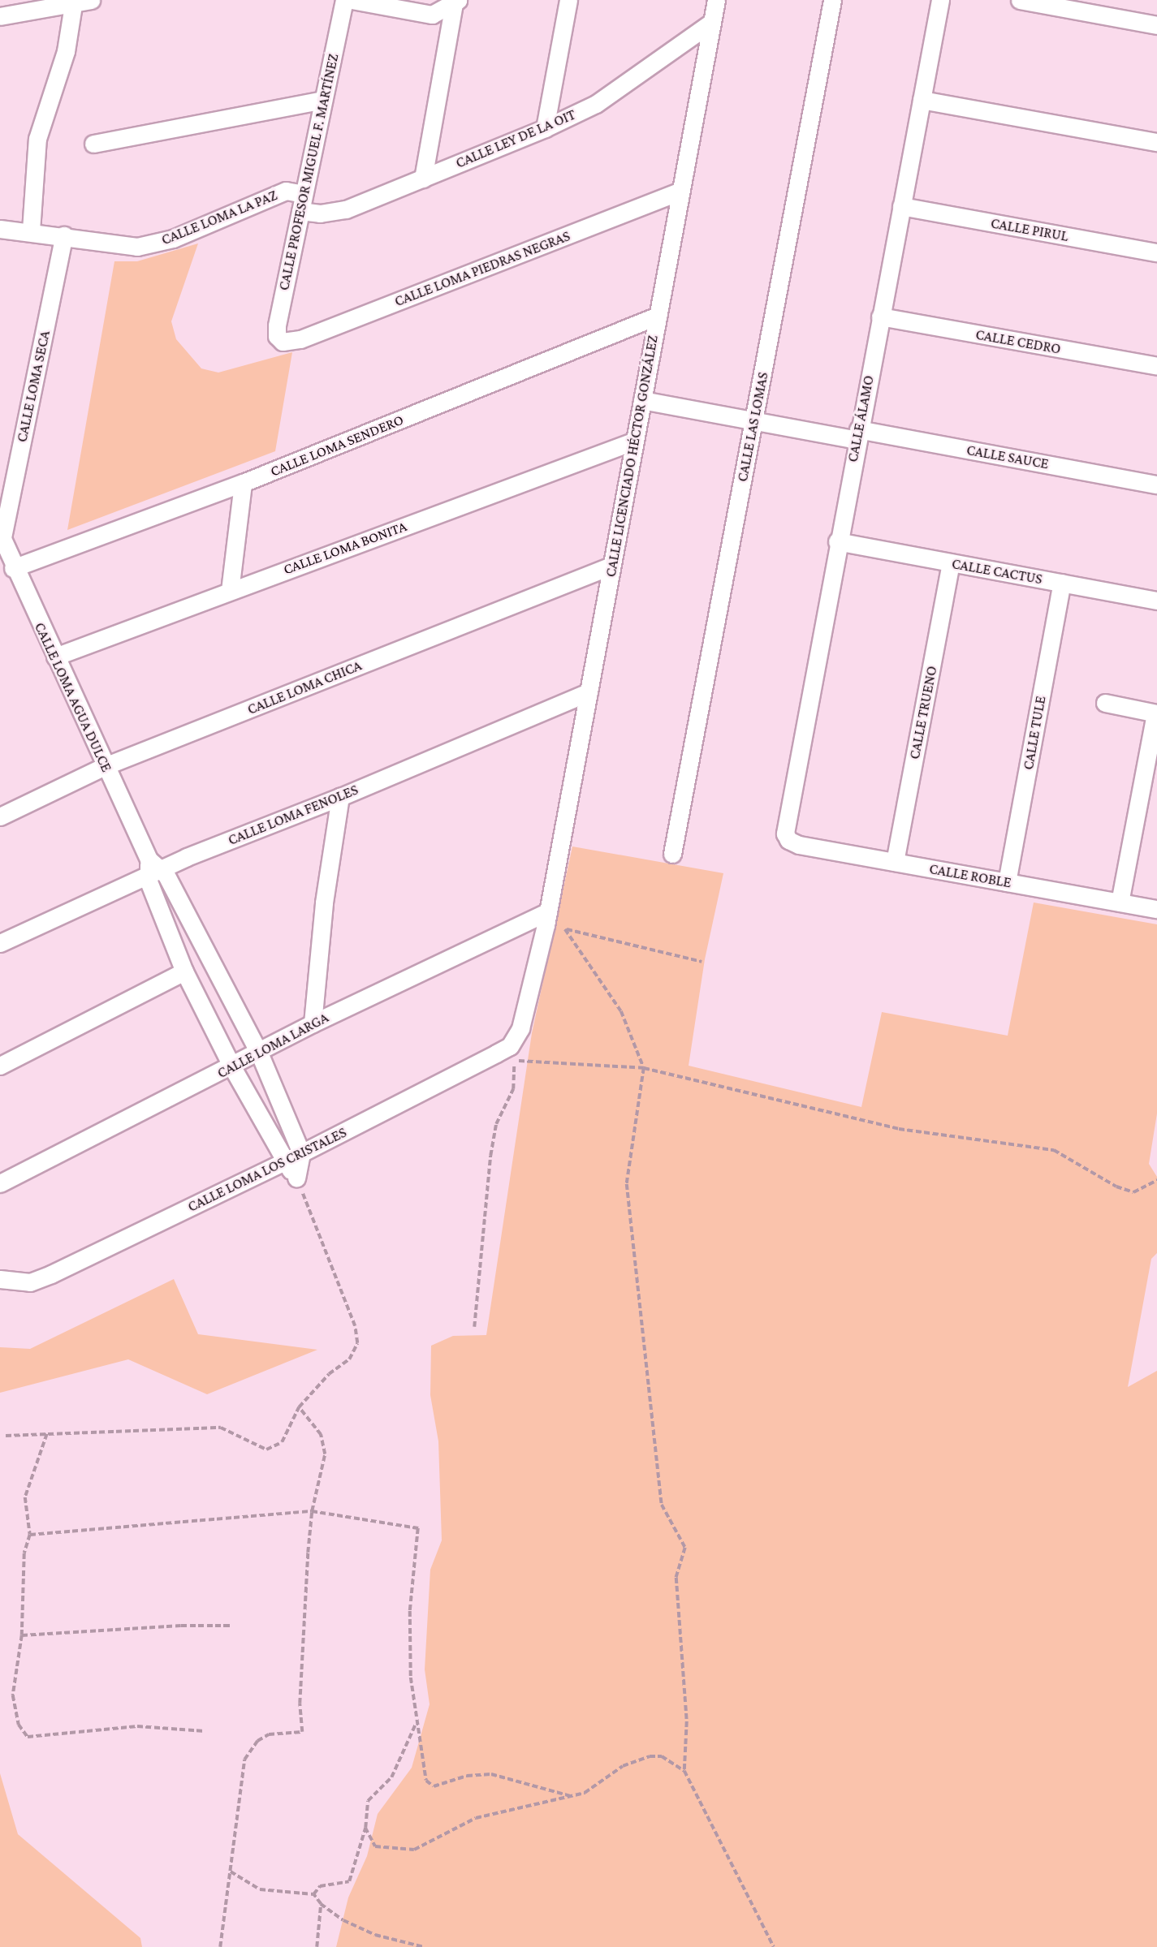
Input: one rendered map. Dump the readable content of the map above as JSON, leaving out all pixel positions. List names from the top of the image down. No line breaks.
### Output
{"streets":{"street":["CALLE LEY DE LA OIT","CALLE PROFESOR MIGUEL F. MARTÍNEZ","CALLE LOMA LA PAZ","CALLE PIRUL","CALLE LOMA PIEDRAS NEGRAS","CALLE CEDRO","CALLE LOMA SECA","CALLE ÁLAMO","CALLE LAS LOMAS","CALLE LOMA SENDERO","CALLE LICENCIADO HÉCTOR GONZÁLEZ","CALLE SAUCE","CALLE LOMA BONITA","CALLE CACTUS","CALLE LOMA CHICA","CALLE LOMA AGUA DULCE","CALLE TRUENO","CALLE TULE","CALLE LOMA FENOLES","CALLE ROBLE","CALLE LOMA LARGA","CALLE LOMA LOS CRISTALES"]},"crossings":[["CALLE LEY DE LA OIT","CALLE PROFESOR MIGUEL F. MARTÍNEZ"],["CALLE LEY DE LA OIT","CALLE LICENCIADO HÉCTOR GONZÁLEZ"],["CALLE PROFESOR MIGUEL F. MARTÍNEZ","CALLE LOMA LA PAZ"],["CALLE PROFESOR MIGUEL F. MARTÍNEZ","CALLE LOMA PIEDRAS NEGRAS"],["CALLE LOMA LA PAZ","CALLE LOMA SECA"],["CALLE PIRUL","CALLE ÁLAMO"],["CALLE LOMA PIEDRAS NEGRAS","CALLE LICENCIADO HÉCTOR GONZÁLEZ"],["CALLE CEDRO","CALLE ÁLAMO"],["CALLE LOMA SECA","CALLE LOMA AGUA DULCE"],["CALLE ÁLAMO","CALLE SAUCE"],["CALLE ÁLAMO","CALLE CACTUS"],["CALLE ÁLAMO","CALLE ROBLE"],["CALLE LAS LOMAS","CALLE SAUCE"],["CALLE LOMA SENDERO","CALLE LICENCIADO HÉCTOR GONZÁLEZ"],["CALLE LOMA SENDERO","CALLE LOMA AGUA DULCE"],["CALLE LICENCIADO HÉCTOR GONZÁLEZ","CALLE SAUCE"],["CALLE LICENCIADO HÉCTOR GONZÁLEZ","CALLE LOMA BONITA"],["CALLE LICENCIADO HÉCTOR GONZÁLEZ","CALLE LOMA CHICA"],["CALLE LICENCIADO HÉCTOR GONZÁLEZ","CALLE LOMA FENOLES"],["CALLE LICENCIADO HÉCTOR GONZÁLEZ","CALLE LOMA LARGA"],["CALLE LICENCIADO HÉCTOR GONZÁLEZ","CALLE LOMA LOS CRISTALES"],["CALLE LOMA BONITA","CALLE LOMA AGUA DULCE"],["CALLE CACTUS","CALLE TRUENO"],["CALLE CACTUS","CALLE TULE"],["CALLE LOMA CHICA","CALLE LOMA AGUA DULCE"],["CALLE LOMA AGUA DULCE","CALLE LOMA FENOLES"],["CALLE LOMA AGUA DULCE","CALLE LOMA LARGA"],["CALLE LOMA AGUA DULCE","CALLE LOMA LOS CRISTALES"],["CALLE TRUENO","CALLE ROBLE"],["CALLE TULE","CALLE ROBLE"]]}
